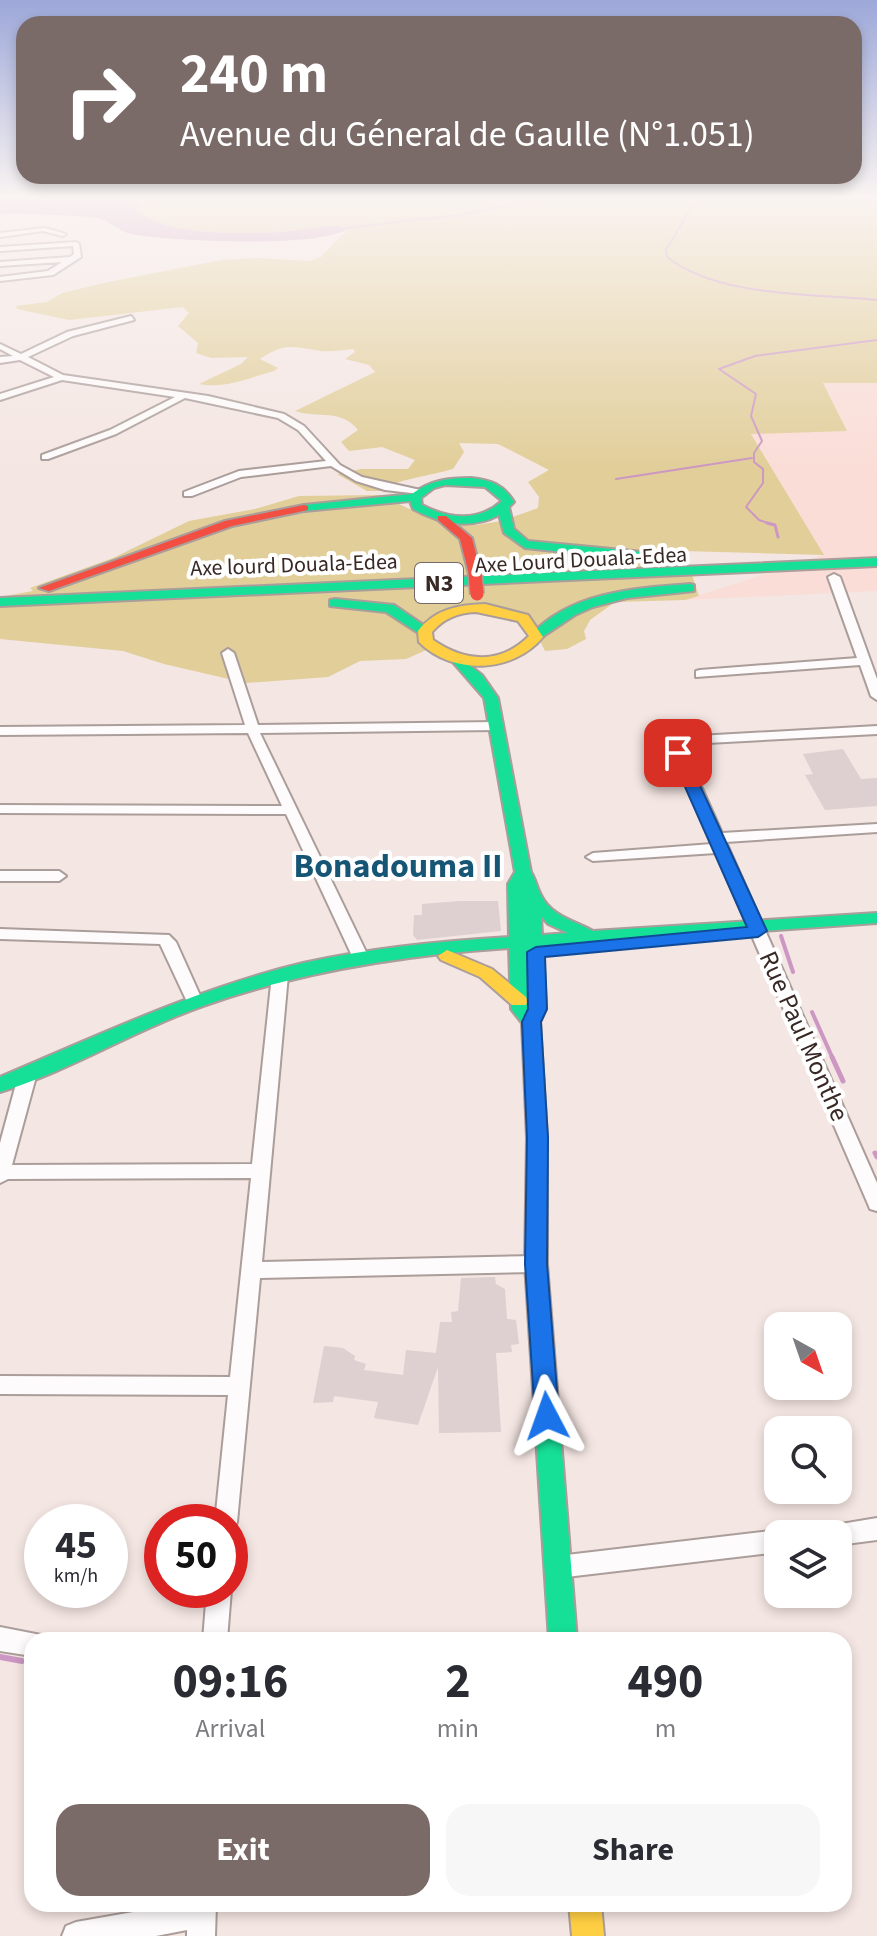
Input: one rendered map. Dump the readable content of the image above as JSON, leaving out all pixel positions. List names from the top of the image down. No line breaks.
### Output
{"streets":{"main road":["Axe Lourd Douala-Edea","Axe lourd Douala-Edea","N3"],"street":["Rue Paul Monthe"]},"crossings":[["Axe Lourd Douala-Edea","Axe lourd Douala-Edea"]],"districts":["Bonadouma II"],"north":"bottom right","page":{"turn":["240 m","Avenue du Géneral de Gaulle (N°1.051)"],"speed":"45 km/h","limit":"50","eta":["09:16","Arrival","2","min","490","m"],"buttons":["Exit","Share"]}}
